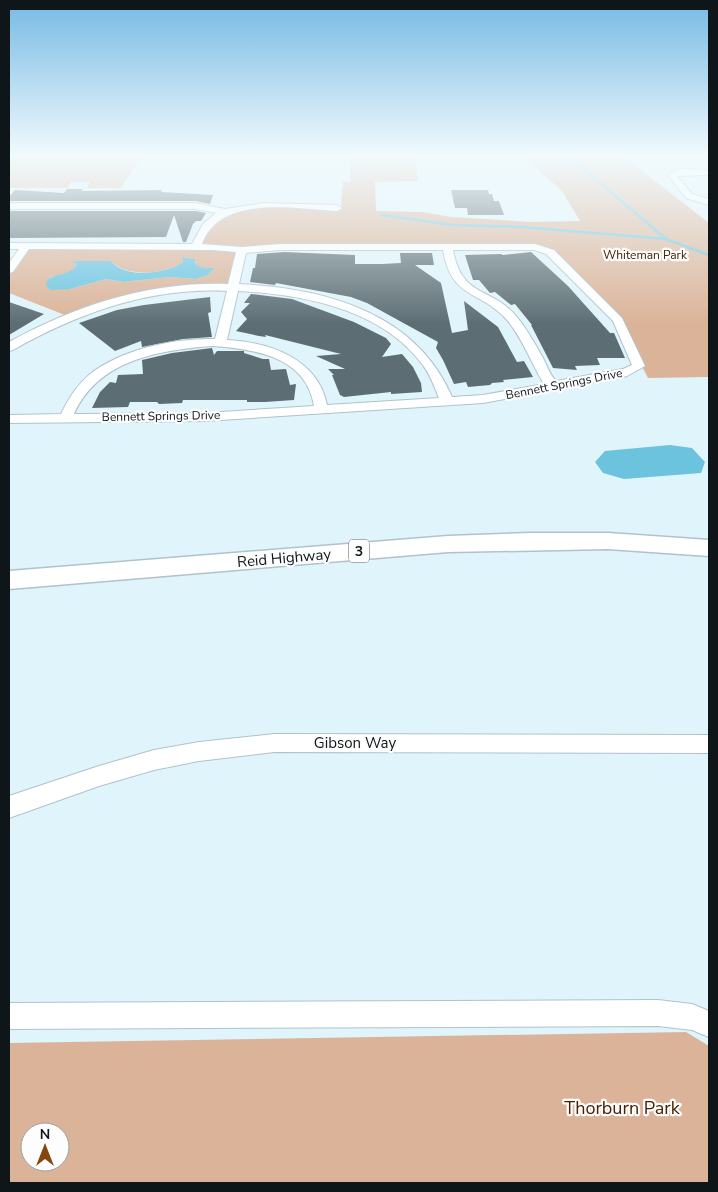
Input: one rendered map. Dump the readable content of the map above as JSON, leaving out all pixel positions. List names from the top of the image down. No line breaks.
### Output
{"streets":{"highway":["3","Reid Highway"],"street":["Bennett Springs Drive","Gibson Way"]},"parks":["Whiteman Park","Thorburn Park"],"north":"top"}
